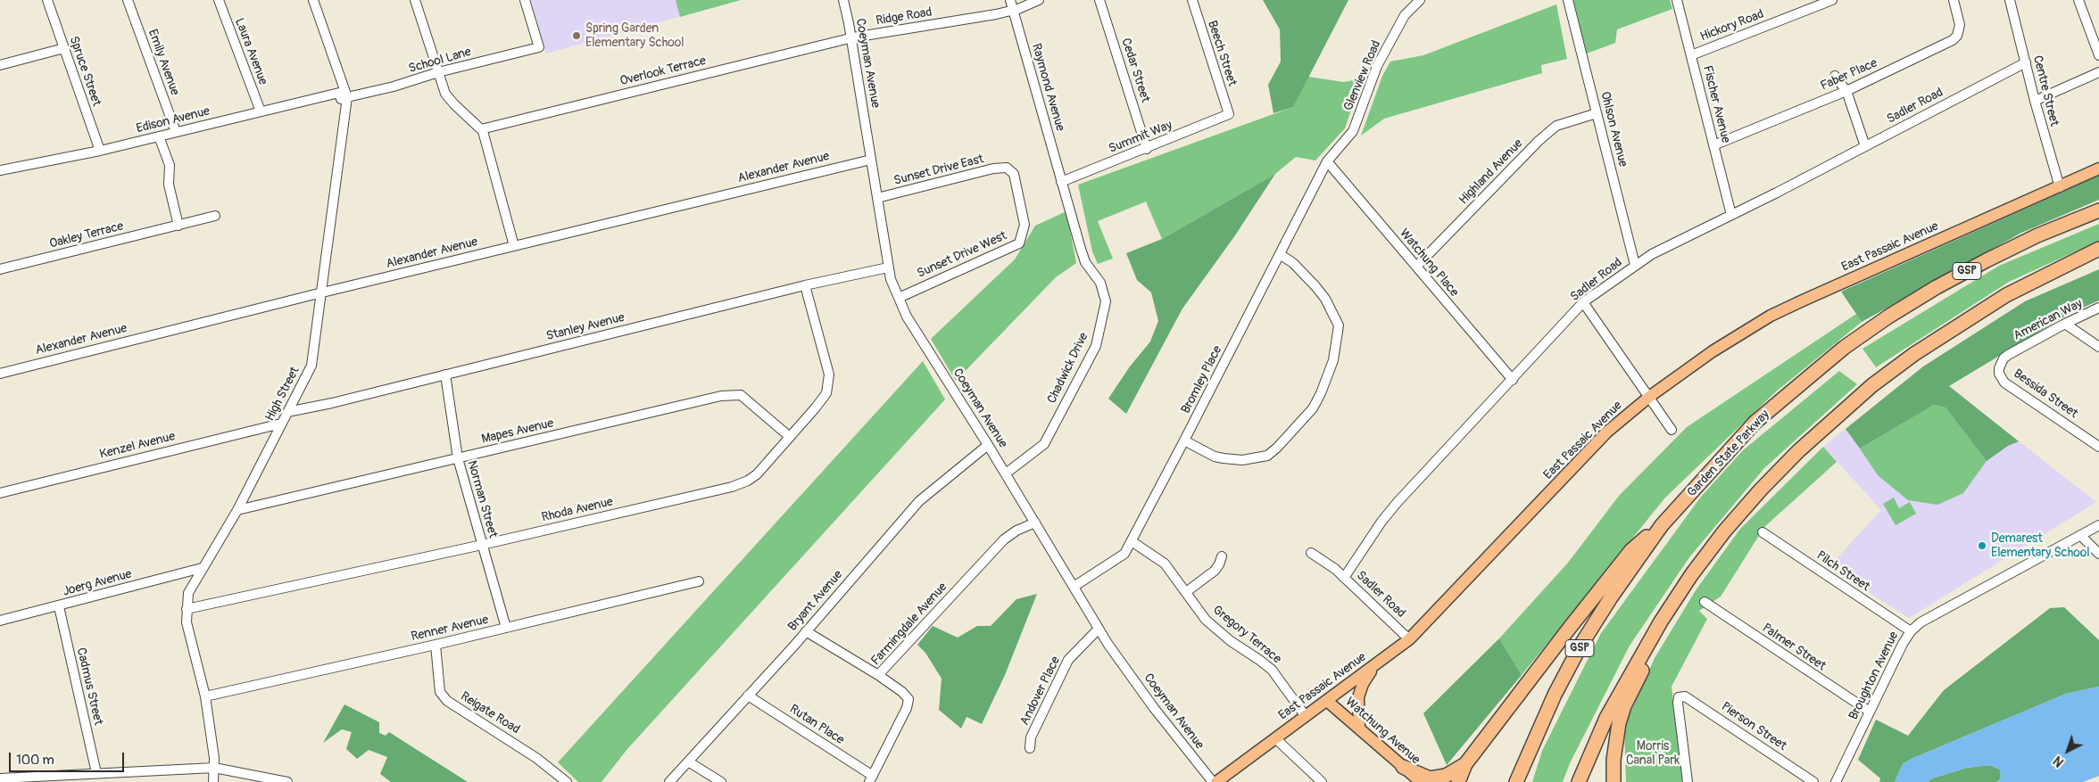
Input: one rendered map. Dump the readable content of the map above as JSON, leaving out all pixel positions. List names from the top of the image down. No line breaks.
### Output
{"streets":{"highway":["GSP","Garden State Parkway"],"main road":["East Passaic Avenue","Watchung Avenue"],"street":["Ridge Road","Hickory Road","Laura Avenue","Beech Street","School Lane","Emily Avenue","Coeyman Avenue","Cedar Street","Spruce Street","Overlook Terrace","Faber Place","Glenview Road","Raymond Avenue","Centre Street","Fischer Avenue","Sadler Road","Edison Avenue","Ohlson Avenue","Summit Way","Alexander Avenue","Sunset Drive East","Highland Avenue","Oakley Terrace","Sunset Drive West","Watchung Place","American Way","Stanley Avenue","Chadwick Drive","Bromley Place","High Street","Bessida Street","Mapes Avenue","Kenzel Avenue","Norman Street","Rhoda Avenue","Pilch Street","Joerg Avenue","Bryant Avenue","Farmingdale Avenue","Renner Avenue","Gregory Terrace","Palmer Street","Broughton Avenue","Cadmus Street","Andover Place","Reigate Road","Rutan Place","Pierson Street"]},"crossings":[["Ridge Road","Coeyman Avenue"],["Ridge Road","Overlook Terrace"],["Ridge Road","Raymond Avenue"],["Hickory Road","Fischer Avenue"],["Laura Avenue","Edison Avenue"],["Beech Street","Summit Way"],["School Lane","Edison Avenue"],["School Lane","High Street"],["Emily Avenue","Edison Avenue"],["Coeyman Avenue","Overlook Terrace"],["Coeyman Avenue","Alexander Avenue"],["Coeyman Avenue","Sunset Drive East"],["Coeyman Avenue","Sunset Drive West"],["Coeyman Avenue","Stanley Avenue"],["Coeyman Avenue","Chadwick Drive"],["Coeyman Avenue","Bromley Place"],["Coeyman Avenue","Bryant Avenue"],["Coeyman Avenue","Farmingdale Avenue"],["Coeyman Avenue","Andover Place"],["Cedar Street","Summit Way"],["Spruce Street","Edison Avenue"],["Faber Place","Fischer Avenue"],["Glenview Road","Watchung Place"],["Glenview Road","Bromley Place"],["Raymond Avenue","Summit Way"],["Raymond Avenue","Chadwick Drive"],["Centre Street","Sadler Road"],["Centre Street","East Passaic Avenue"],["Fischer Avenue","Sadler Road"],["Sadler Road","Ohlson Avenue"],["Sadler Road","East Passaic Avenue"],["Sadler Road","Watchung Place"],["Edison Avenue","High Street"],["Ohlson Avenue","Highland Avenue"],["Summit Way","Chadwick Drive"],["Alexander Avenue","High Street"],["Sunset Drive East","Sunset Drive West"],["Highland Avenue","Watchung Place"],["East Passaic Avenue","Gregory Terrace"],["East Passaic Avenue","Watchung Avenue"],["Watchung Place","Bromley Place"],["American Way","Bessida Street"],["Stanley Avenue","High Street"],["Stanley Avenue","Norman Street"],["Stanley Avenue","Rhoda Avenue"],["Bromley Place","Gregory Terrace"],["High Street","Mapes Avenue"],["High Street","Kenzel Avenue"],["High Street","Rhoda Avenue"],["High Street","Joerg Avenue"],["High Street","Renner Avenue"],["Mapes Avenue","Norman Street"],["Mapes Avenue","Rhoda Avenue"],["Norman Street","Rhoda Avenue"],["Norman Street","Renner Avenue"],["Pilch Street","Broughton Avenue"],["Joerg Avenue","Cadmus Street"],["Bryant Avenue","Rutan Place"],["Farmingdale Avenue","Rutan Place"],["Renner Avenue","Reigate Road"],["Palmer Street","Broughton Avenue"]],"parks":["Morris Canal Park"],"places":["Spring Garden Elementary School","Demarest Elementary School"],"scale_bar":"100 m","north":"bottom left"}
